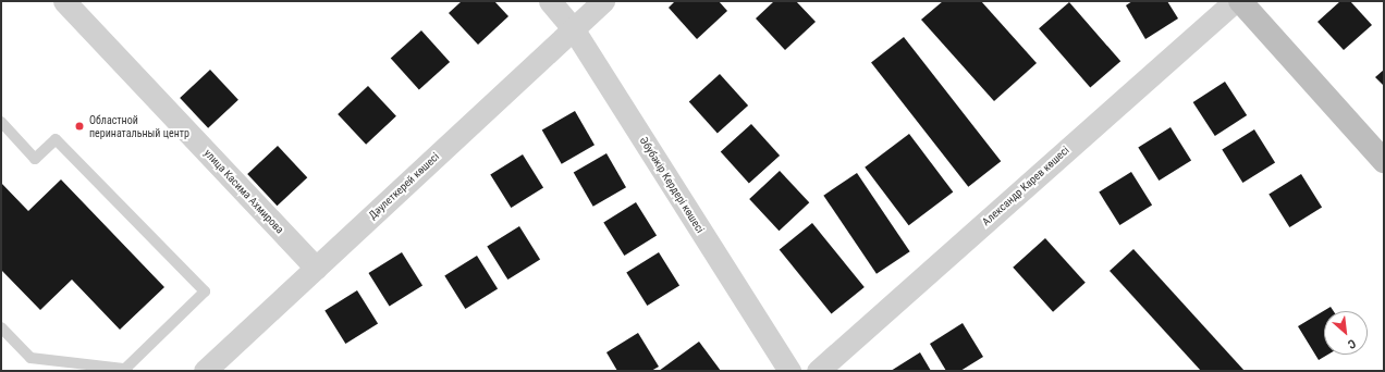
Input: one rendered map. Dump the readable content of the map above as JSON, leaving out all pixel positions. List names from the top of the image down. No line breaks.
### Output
{"streets":{"street":["Әбубәкір Кердері көшесі","Дәулеткерей көшесі","Александр Карев көшесі","улица Касима Ахмирова"]},"crossings":[["Әбубәкір Кердері көшесі","Дәулеткерей көшесі"],["Дәулеткерей көшесі","улица Касима Ахмирова"]],"places":["Областной перинатальный центр"],"north":"bottom right"}
